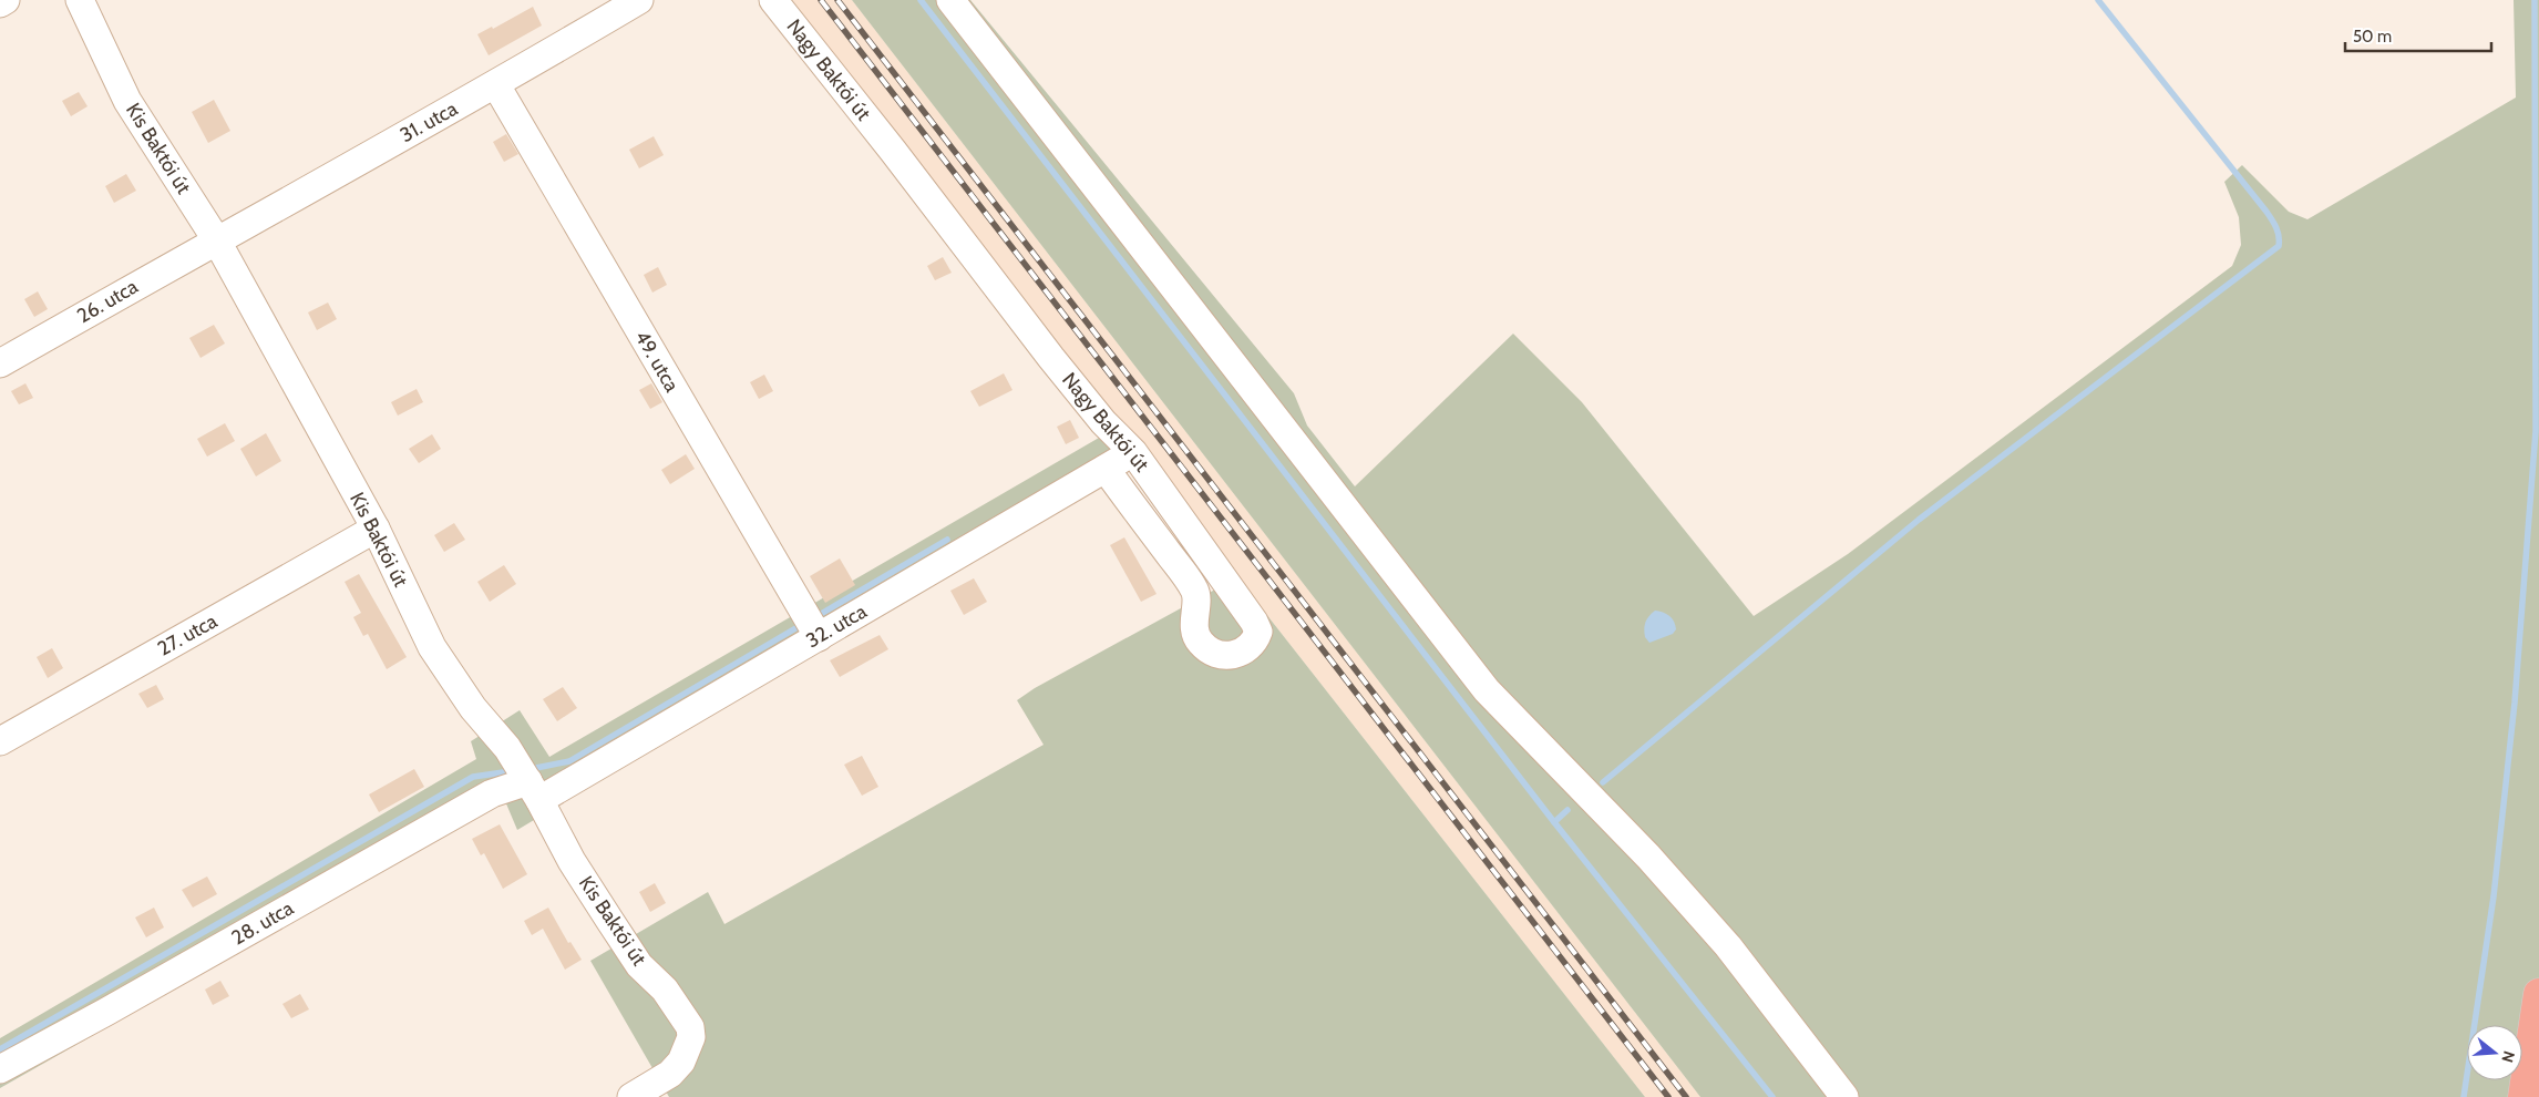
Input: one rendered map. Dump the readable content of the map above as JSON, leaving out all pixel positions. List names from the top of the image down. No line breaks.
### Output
{"streets":{"street":["Nagy Baktói út","31. utca","Kis Baktói út","26. utca","49. utca","32. utca","27. utca","28. utca"]},"crossings":[["Nagy Baktói út","32. utca"],["31. utca","Kis Baktói út"],["31. utca","26. utca"],["31. utca","49. utca"],["Kis Baktói út","26. utca"],["Kis Baktói út","32. utca"],["Kis Baktói út","27. utca"],["Kis Baktói út","28. utca"],["49. utca","32. utca"],["32. utca","28. utca"]],"scale_bar":"50 m","north":"right"}
